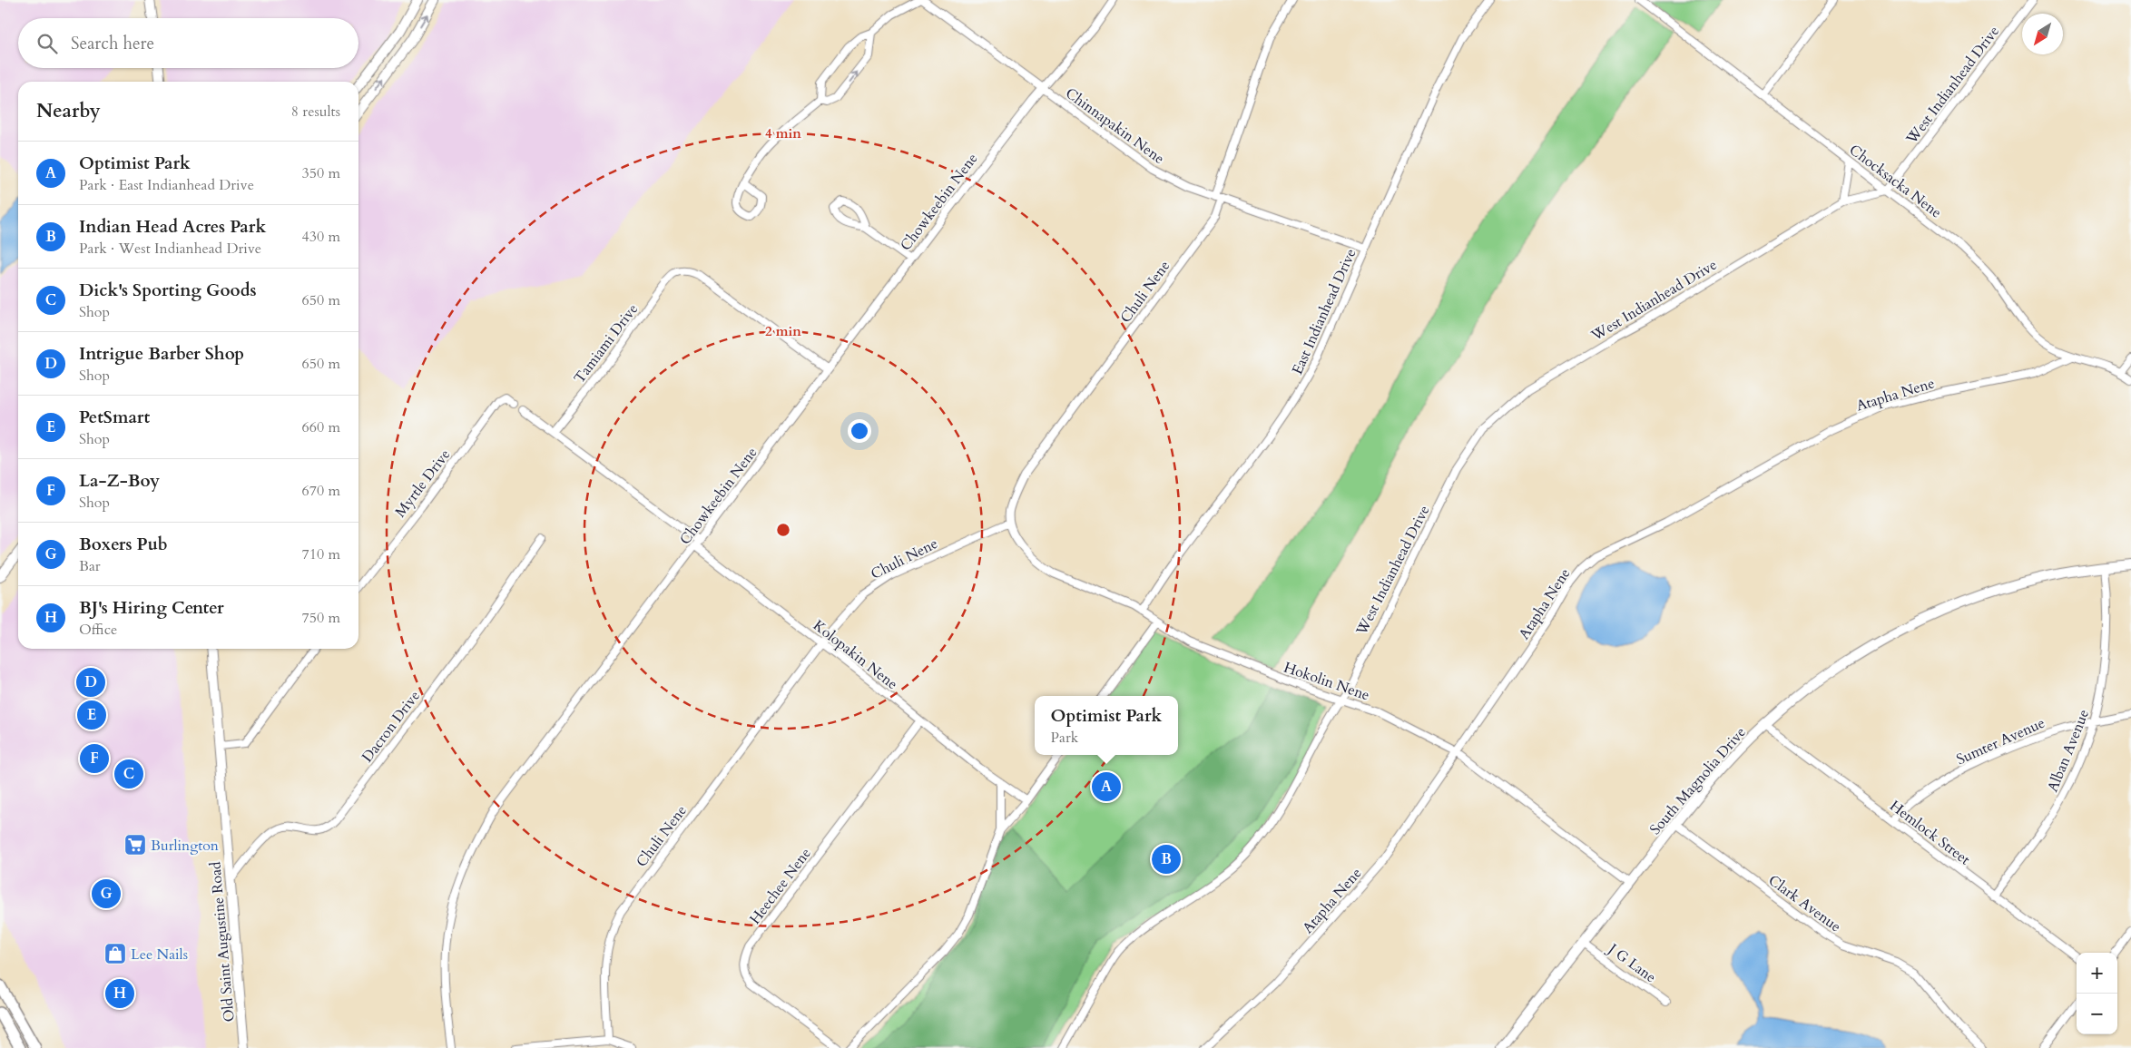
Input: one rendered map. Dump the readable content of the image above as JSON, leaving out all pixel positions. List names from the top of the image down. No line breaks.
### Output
{"streets":{"main road":["South Magnolia Drive","Old Saint Augustine Road"],"street":["West Indianhead Drive","Chinnapakin Nene","Chocksacka Nene","Chowkeebin Nene","Chuli Nene","East Indianhead Drive","Tamiami Drive","Atapha Nene","Myrtle Drive","Kolopakin Nene","Hokolin Nene","Dacron Drive","Sumter Avenue","Alban Avenue","Hemlock Street","Heechee Nene","Clark Avenue","J G Lane"]},"crossings":[["West Indianhead Drive","Chocksacka Nene"],["West Indianhead Drive","Hokolin Nene"],["Chinnapakin Nene","Chowkeebin Nene"],["Chinnapakin Nene","Chuli Nene"],["Chinnapakin Nene","East Indianhead Drive"],["Chocksacka Nene","Atapha Nene"],["Chowkeebin Nene","Tamiami Drive"],["Chowkeebin Nene","Kolopakin Nene"],["Chuli Nene","Kolopakin Nene"],["Chuli Nene","Hokolin Nene"],["East Indianhead Drive","Hokolin Nene"],["Tamiami Drive","Kolopakin Nene"],["Atapha Nene","Hokolin Nene"],["Kolopakin Nene","Heechee Nene"],["Hokolin Nene","South Magnolia Drive"],["Dacron Drive","Old Saint Augustine Road"],["Sumter Avenue","Alban Avenue"],["Sumter Avenue","Hemlock Street"],["Alban Avenue","South Magnolia Drive"],["Alban Avenue","Hemlock Street"],["South Magnolia Drive","Hemlock Street"],["South Magnolia Drive","Clark Avenue"],["South Magnolia Drive","J G Lane"]],"places":{"supermarket":["Burlington"],"shop":["Lee Nails"]},"north":"bottom left","page":{"search":"Search here","heading":["Nearby","8 results"],"list":[{"mark":"A","name":"Optimist Park","note":"Park · East Indianhead Drive","value":"350 m"},{"mark":"B","name":"Indian Head Acres Park","note":"Park · West Indianhead Drive","value":"430 m"},{"mark":"C","name":"Dick's Sporting Goods","note":"Shop","value":"650 m"},{"mark":"D","name":"Intrigue Barber Shop","note":"Shop","value":"650 m"},{"mark":"E","name":"PetSmart","note":"Shop","value":"660 m"},{"mark":"F","name":"La-Z-Boy","note":"Shop","value":"670 m"},{"mark":"G","name":"Boxers Pub","note":"Bar","value":"710 m"},{"mark":"H","name":"BJ's Hiring Center","note":"Office","value":"750 m"}],"pins":["D","E","F","C","A","B","G","H"],"popup":["Optimist Park","Park"],"map_buttons":["+","−"]},"rings":["4 min","2 min"]}
